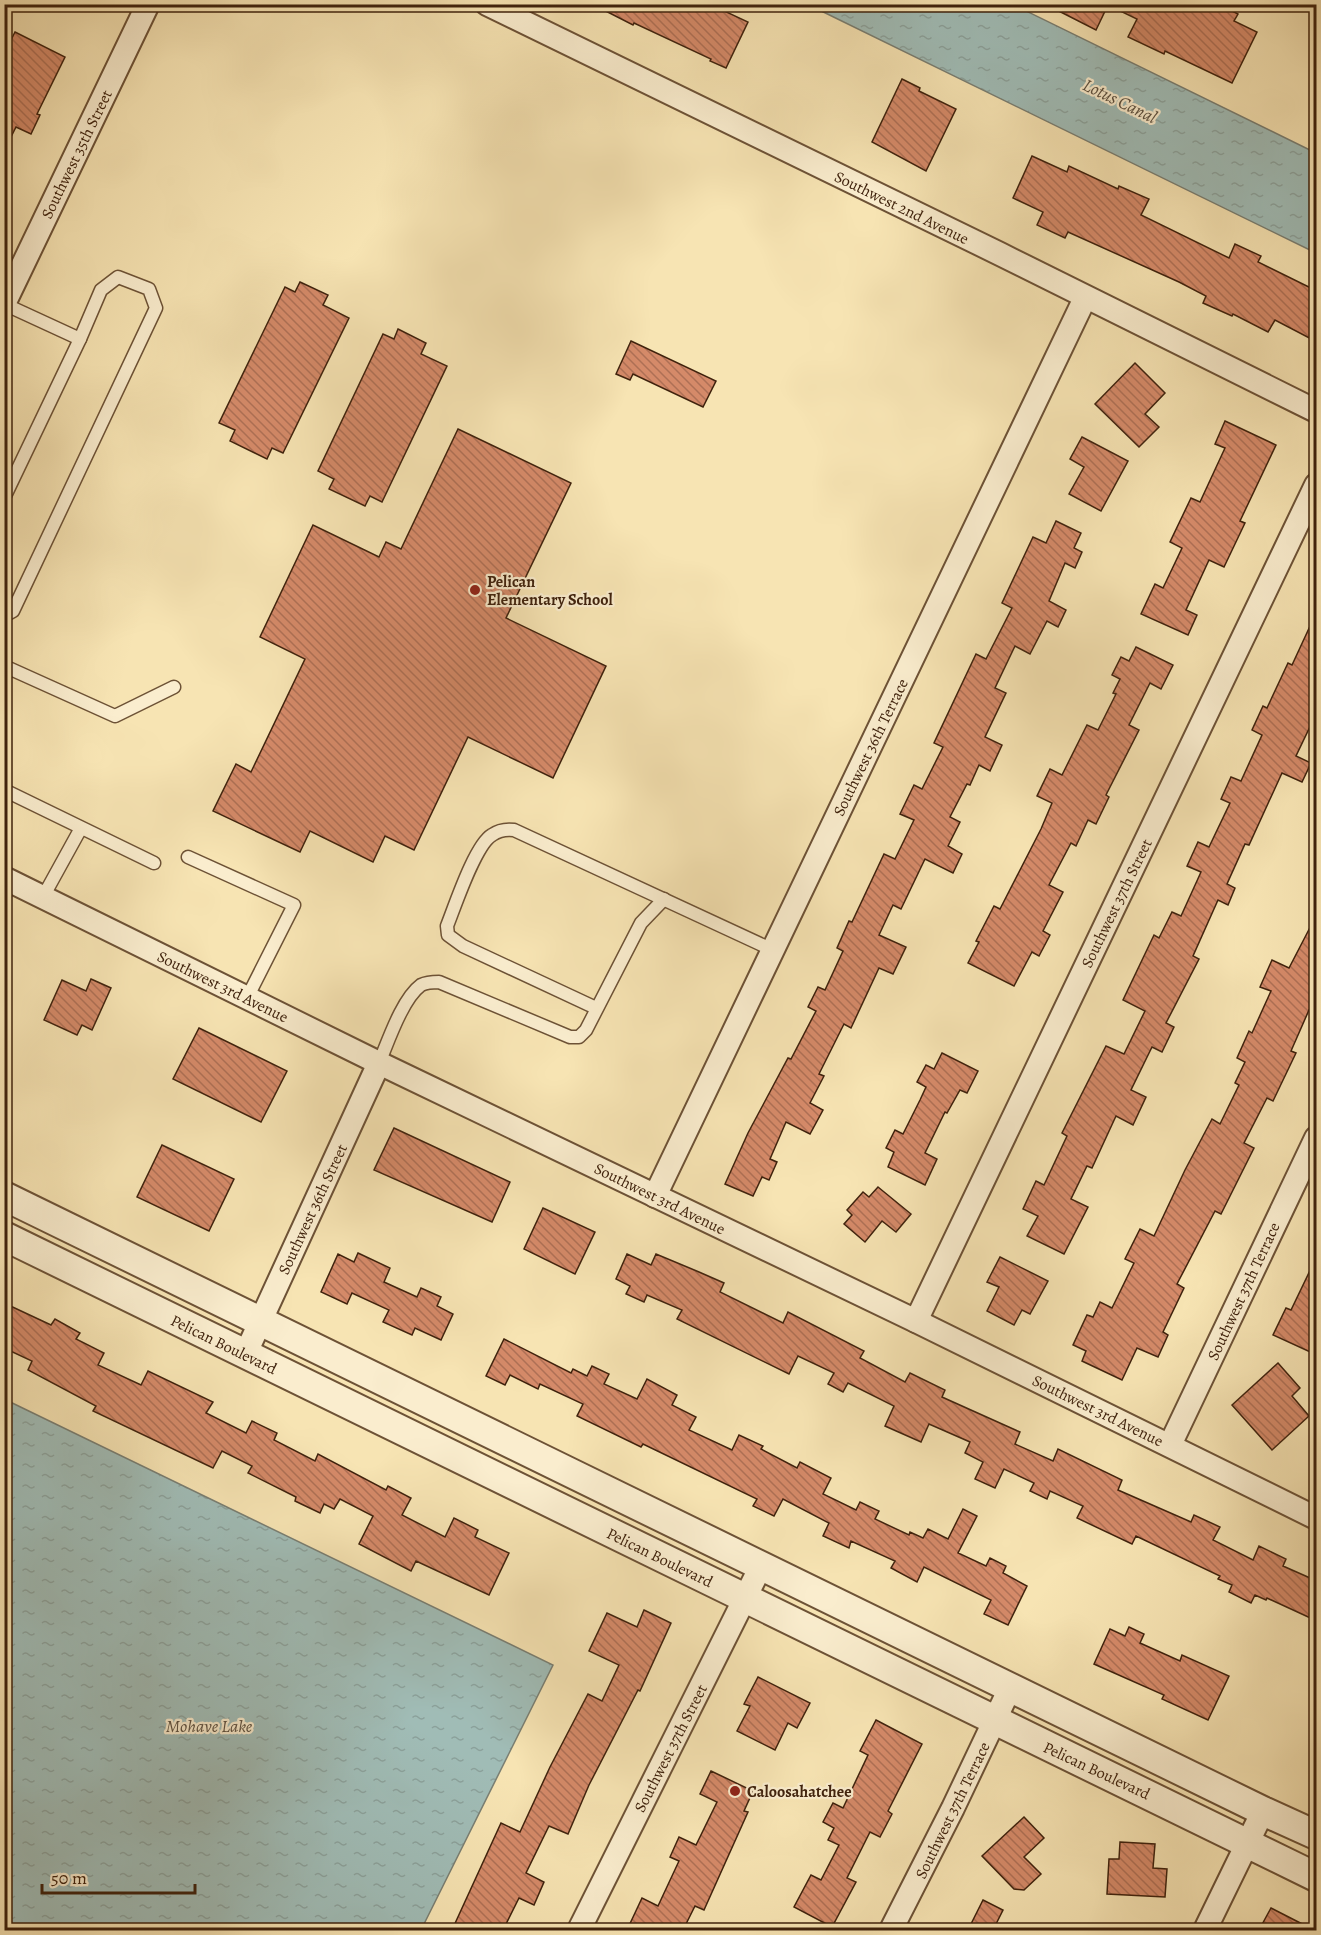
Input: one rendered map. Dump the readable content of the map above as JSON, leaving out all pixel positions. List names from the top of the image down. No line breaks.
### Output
{"streets":{"street":["Southwest 35th Street","Southwest 2nd Avenue","Southwest 36th Terrace","Southwest 37th Street","Southwest 3rd Avenue","Southwest 36th Street","Southwest 37th Terrace","Pelican Boulevard"]},"crossings":[["Southwest 2nd Avenue","Southwest 36th Terrace"],["Southwest 36th Terrace","Southwest 3rd Avenue"],["Southwest 37th Street","Southwest 3rd Avenue"],["Southwest 37th Street","Pelican Boulevard"],["Southwest 3rd Avenue","Southwest 36th Street"],["Southwest 3rd Avenue","Southwest 37th Terrace"],["Southwest 36th Street","Pelican Boulevard"],["Southwest 37th Terrace","Pelican Boulevard"]],"water":["Lotus Canal","Mohave Lake"],"places":["Pelican Elementary School","Caloosahatchee"],"scale_bar":"50 m"}
